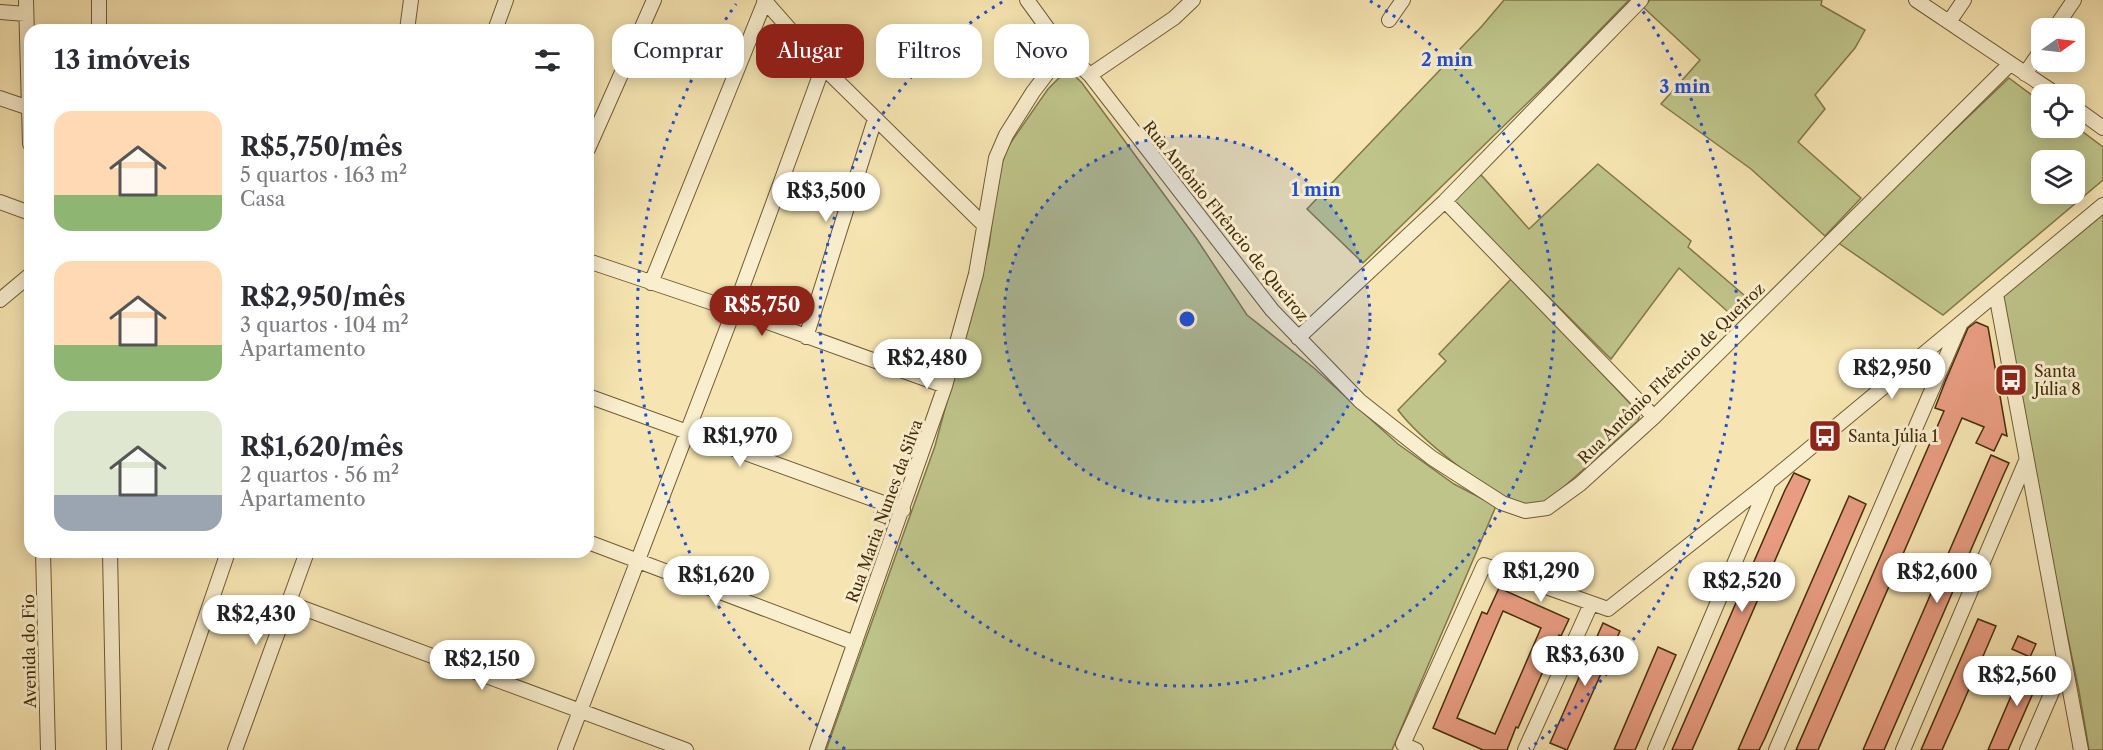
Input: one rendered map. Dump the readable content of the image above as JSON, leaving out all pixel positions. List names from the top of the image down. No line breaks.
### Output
{"streets":{"street":["Rua Antônio Flrêncio de Queiroz","Rua Maria Nunes da Silva","Avenida do Fio"]},"places":{"bus stop":["Santa Júlia 8","Santa Júlia 1"]},"north":"right","page":{"chip":["Comprar","Alugar","Filtros","Novo"],"heading":"13 imóveis","list":[{"name":"R$5,750/mês","note":"5 quartos · 163 m² · Casa"},{"name":"R$2,950/mês","note":"3 quartos · 104 m² · Apartamento"},{"name":"R$1,620/mês","note":"2 quartos · 56 m² · Apartamento"}],"price":["R$3,500","R$5,750","R$2,480","R$2,950","R$1,970","R$1,290","R$2,600","R$1,620","R$2,520","R$2,430","R$3,630","R$2,150","R$2,560"]},"rings":["2 min","3 min","1 min"]}
